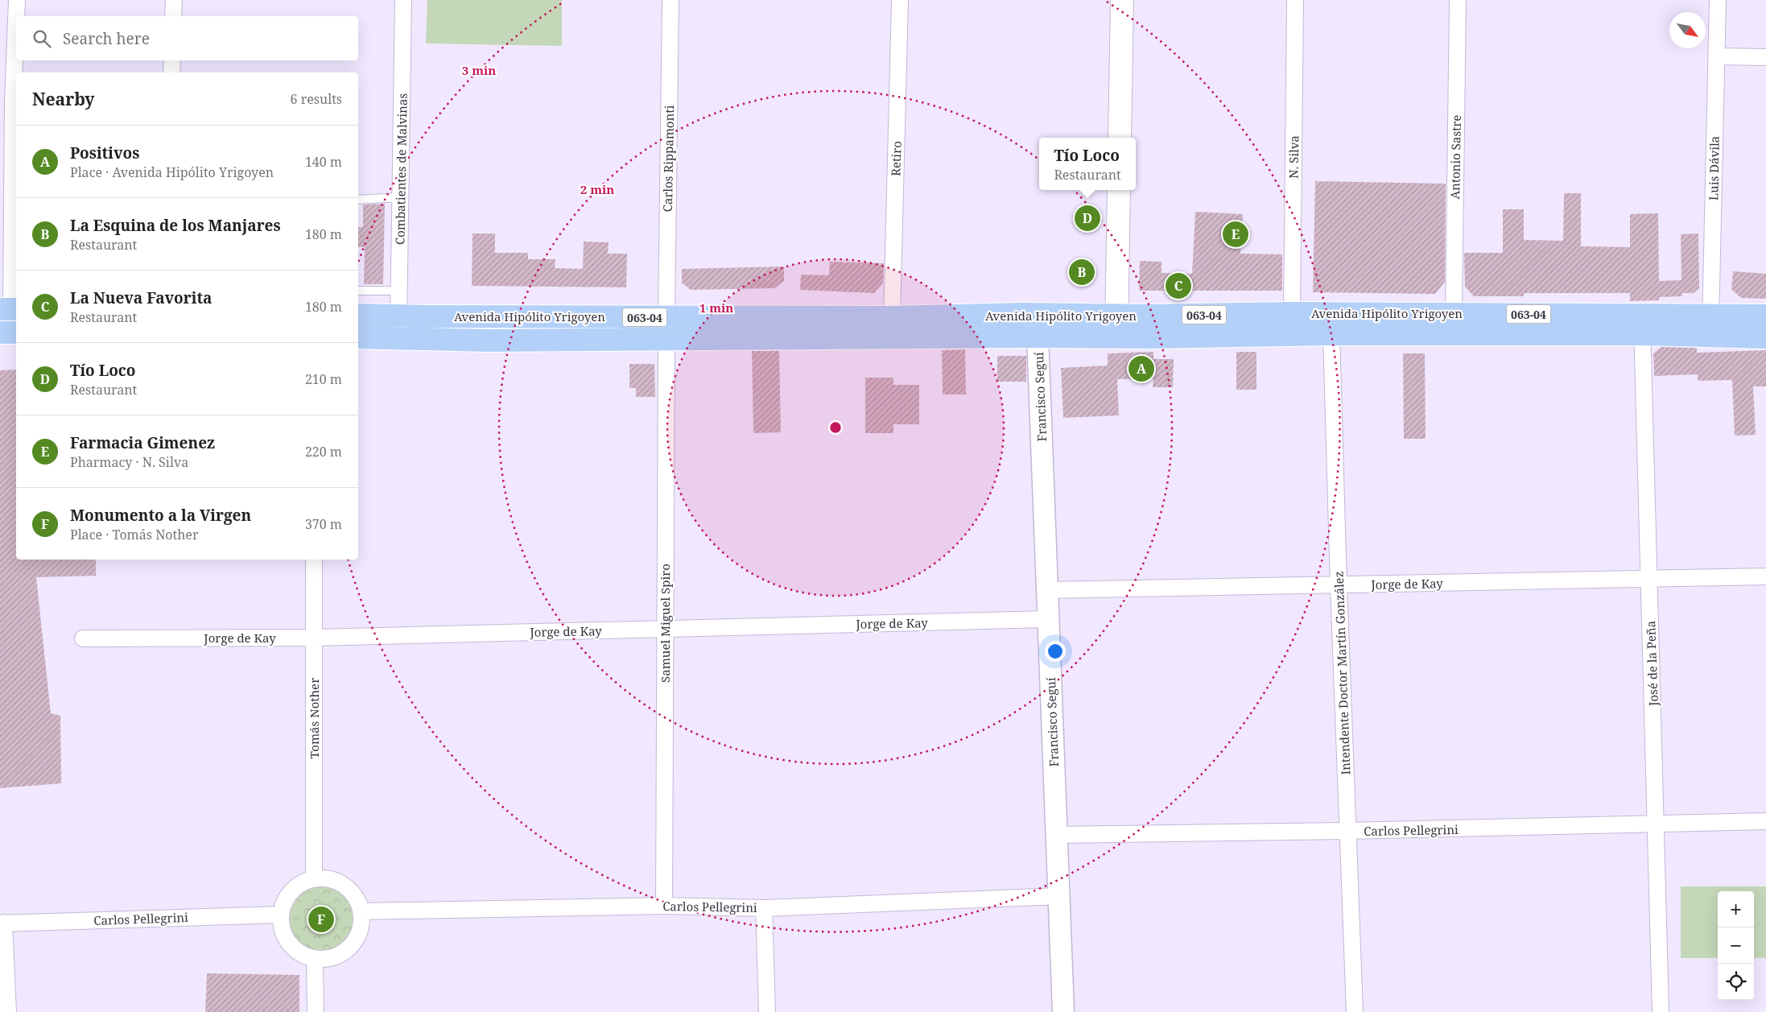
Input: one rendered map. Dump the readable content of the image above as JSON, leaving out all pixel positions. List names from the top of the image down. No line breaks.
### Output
{"streets":{"main road":["Avenida Hipólito Yrigoyen","063-04"],"street":["N. Silva","Antonio Sastre","Carlos Rippamonti","Retiro","Luis Dávila","Combatientes de Malvinas","Francisco Seguí","Jorge de Kay","Samuel Miguel Spiro","José de la Peña","Intendente Doctor Martín González","Tomás Nother","Carlos Pellegrini"]},"crossings":[["N. Silva","Avenida Hipólito Yrigoyen"],["Antonio Sastre","Avenida Hipólito Yrigoyen"],["Carlos Rippamonti","Avenida Hipólito Yrigoyen"],["Retiro","Avenida Hipólito Yrigoyen"],["Luis Dávila","Avenida Hipólito Yrigoyen"],["Combatientes de Malvinas","Avenida Hipólito Yrigoyen"],["Avenida Hipólito Yrigoyen","Francisco Seguí"],["Avenida Hipólito Yrigoyen","Samuel Miguel Spiro"],["Avenida Hipólito Yrigoyen","José de la Peña"],["Avenida Hipólito Yrigoyen","Intendente Doctor Martín González"],["Francisco Seguí","Jorge de Kay"],["Francisco Seguí","Carlos Pellegrini"],["Jorge de Kay","Samuel Miguel Spiro"],["Jorge de Kay","José de la Peña"],["Jorge de Kay","Intendente Doctor Martín González"],["Jorge de Kay","Tomás Nother"],["Samuel Miguel Spiro","Carlos Pellegrini"],["José de la Peña","Carlos Pellegrini"],["Intendente Doctor Martín González","Carlos Pellegrini"],["Tomás Nother","Carlos Pellegrini"]],"north":"bottom right","page":{"search":"Search here","heading":["Nearby","6 results"],"list":[{"mark":"A","name":"Positivos","note":"Place · Avenida Hipólito Yrigoyen","value":"140 m"},{"mark":"B","name":"La Esquina de los Manjares","note":"Restaurant","value":"180 m"},{"mark":"C","name":"La Nueva Favorita","note":"Restaurant","value":"180 m"},{"mark":"D","name":"Tío Loco","note":"Restaurant","value":"210 m"},{"mark":"E","name":"Farmacia Gimenez","note":"Pharmacy · N. Silva","value":"220 m"},{"mark":"F","name":"Monumento a la Virgen","note":"Place · Tomás Nother","value":"370 m"}],"popup":["Tío Loco","Restaurant"],"pins":["D","E","B","C","A","F"],"map_buttons":["+","−"]},"rings":["3 min","2 min","1 min"]}
